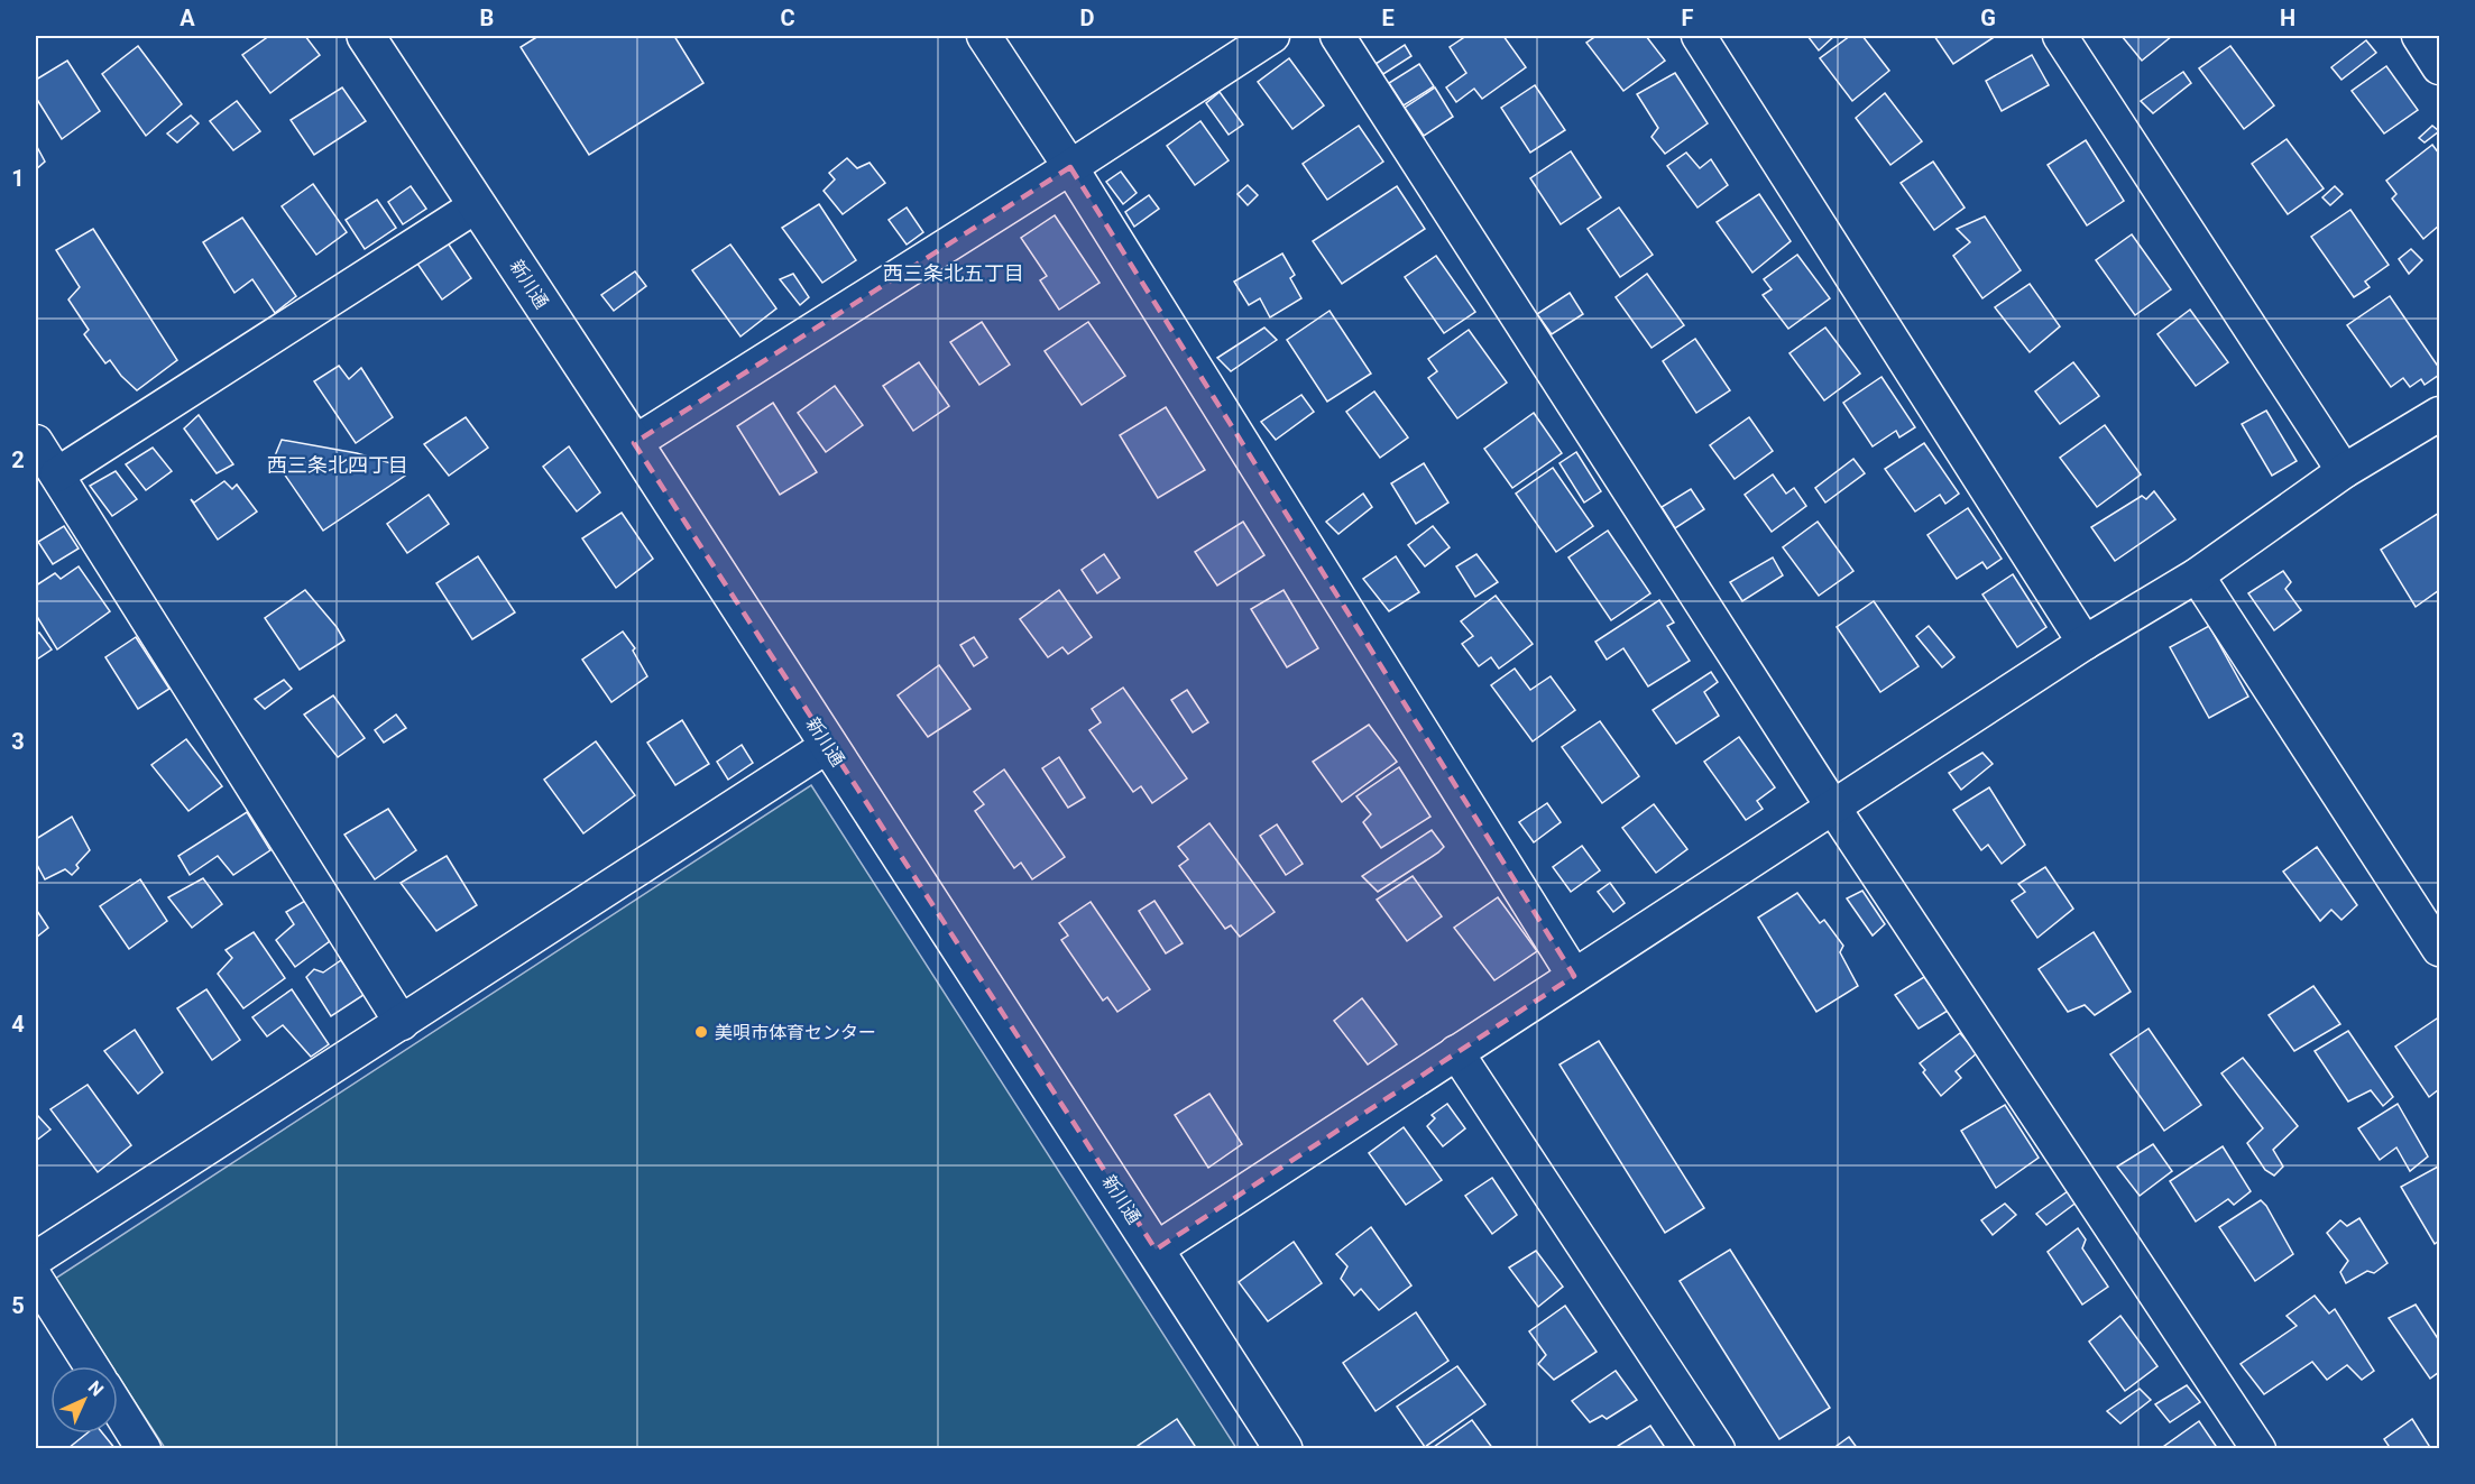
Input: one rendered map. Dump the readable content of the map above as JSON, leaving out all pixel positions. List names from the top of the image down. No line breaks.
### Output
{"streets":{"street":["新川通"]},"districts":["西三条北五丁目","西三条北四丁目"],"places":["美唄市体育センター"],"north":"top right","grid":{"columns":["A","B","C","D","E","F","G","H"],"rows":["1","2","3","4","5"]}}
